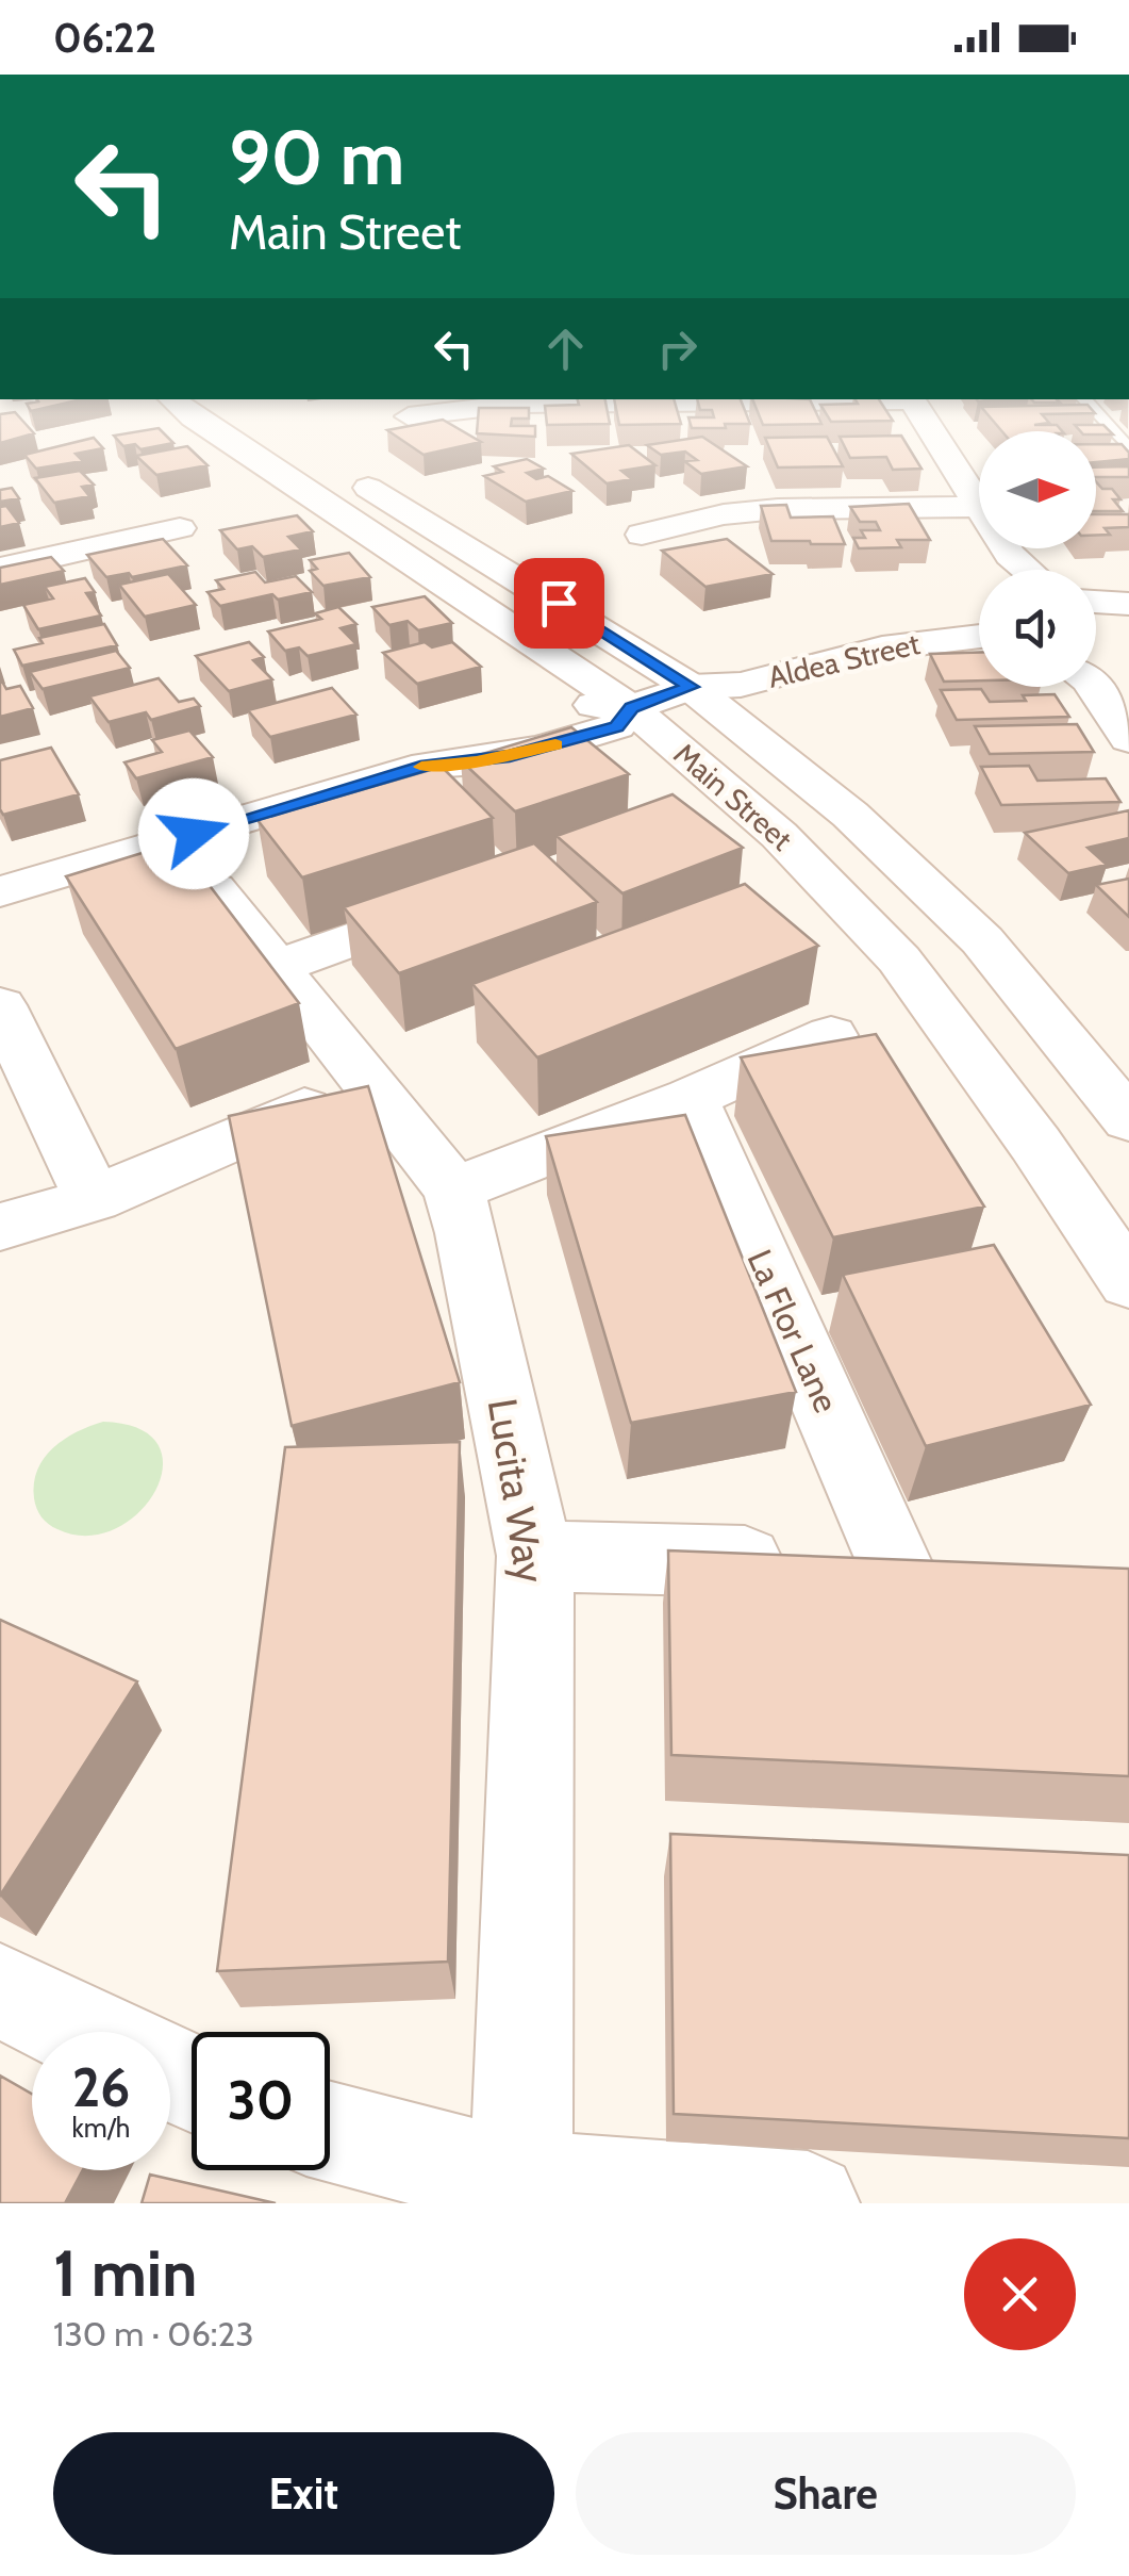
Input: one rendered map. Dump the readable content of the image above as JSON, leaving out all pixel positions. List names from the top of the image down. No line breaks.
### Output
{"streets":{"street":["Aldea Street","Main Street","La Flor Lane","Lucita Way"]},"crossings":[["Aldea Street","Main Street"],["La Flor Lane","Lucita Way"]],"north":"right","page":{"status":"06:22","turn":["90 m","Main Street"],"speed":"26 km/h","limit":"30","heading":["1 min","130 m · 06:23"],"buttons":["Exit","Share"]}}
